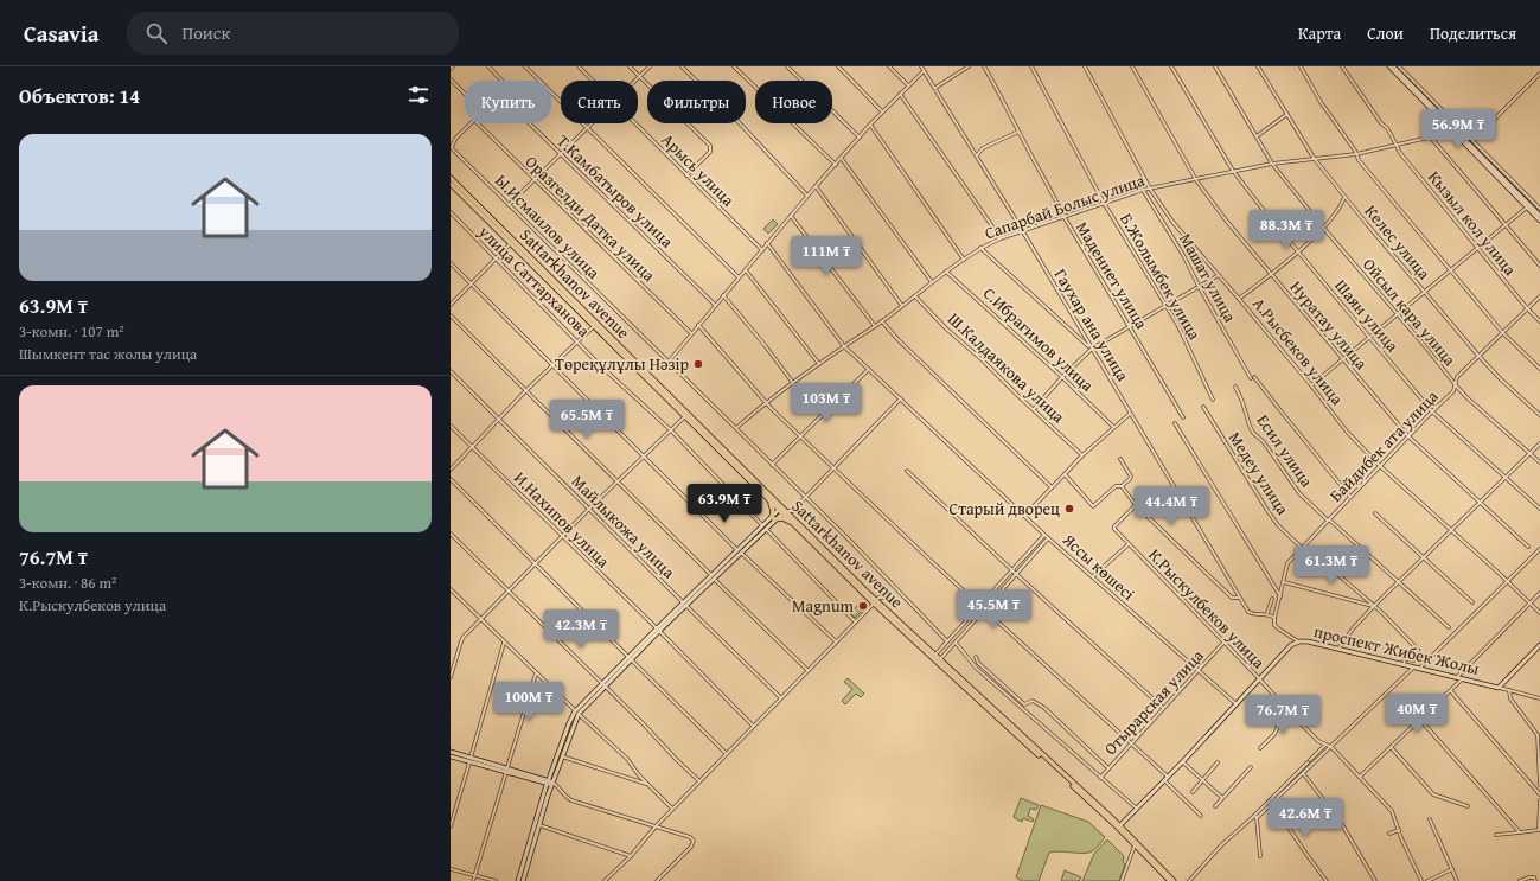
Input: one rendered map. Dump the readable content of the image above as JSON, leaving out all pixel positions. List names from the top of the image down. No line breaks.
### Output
{"streets":{"main road":["Sattarkhanov avenue","проспект Жибек Жолы"],"street":["Арысь улица","Т.Камбатыров улица","Сапарбай Болыс улица","Оразгелди Датка улица","Кызыл кол улица","Ы.Исмаилов улица","Келес улица","Мадениет улица","Б.Жолымбек улица","Машат улица","улица Саттарханова","Ойсыл кара улица","Шаян улица","Гаухар ана улица","Нуратау улица","С.Ибрагимов улица","А.Рысбеков улица","Ш.Калдаякова улица","Байдибек ата улица","Есил улица","Медеу улица","И.Нахипов улица","Майлыкожа улица","Яссы көшесі","К.Рыскулбеков улица","Отырарская улица"]},"crossings":[["Сапарбай Болыс улица","Кызыл кол улица"],["Сапарбай Болыс улица","Ы.Исмаилов улица"],["Сапарбай Болыс улица","Келес улица"],["Сапарбай Болыс улица","Мадениет улица"],["Сапарбай Болыс улица","Б.Жолымбек улица"],["Сапарбай Болыс улица","Машат улица"],["Сапарбай Болыс улица","Ойсыл кара улица"],["Сапарбай Болыс улица","Шаян улица"],["Сапарбай Болыс улица","Гаухар ана улица"],["Сапарбай Болыс улица","Нуратау улица"],["Сапарбай Болыс улица","С.Ибрагимов улица"],["Сапарбай Болыс улица","А.Рысбеков улица"],["Сапарбай Болыс улица","Ш.Калдаякова улица"],["Сапарбай Болыс улица","Яссы көшесі"],["Кызыл кол улица","Байдибек ата улица"],["Келес улица","Байдибек ата улица"],["Sattarkhanov avenue","проспект Жибек Жолы"],["Ойсыл кара улица","Байдибек ата улица"],["Шаян улица","Байдибек ата улица"],["Нуратау улица","Байдибек ата улица"],["А.Рысбеков улица","Байдибек ата улица"],["Байдибек ата улица","Есил улица"],["Байдибек ата улица","Медеу улица"],["Яссы көшесі","проспект Жибек Жолы"],["Яссы көшесі","Отырарская улица"],["К.Рыскулбеков улица","проспект Жибек Жолы"],["К.Рыскулбеков улица","Отырарская улица"]],"places":["Төреқұлұлы Нәзір","Старый дворец","Magnum"],"page":{"header":"Casavia","search":"Поиск","nav":["Карта","Слои","Поделиться"],"heading":"Объектов: 14","chip":["Купить","Снять","Фильтры","Новое"],"price":["56.9M ₸","88.3M ₸","111M ₸","103M ₸","65.5M ₸","63.9M ₸","44.4M ₸","61.3M ₸","45.5M ₸","42.3M ₸","100M ₸","40M ₸","76.7M ₸","42.6M ₸"],"list":[{"name":"63.9M ₸","note":"3-комн. · 107 m² · Шымкент тас жолы улица"},{"name":"76.7M ₸","note":"3-комн. · 86 m² · К.Рыскулбеков улица"}]}}
